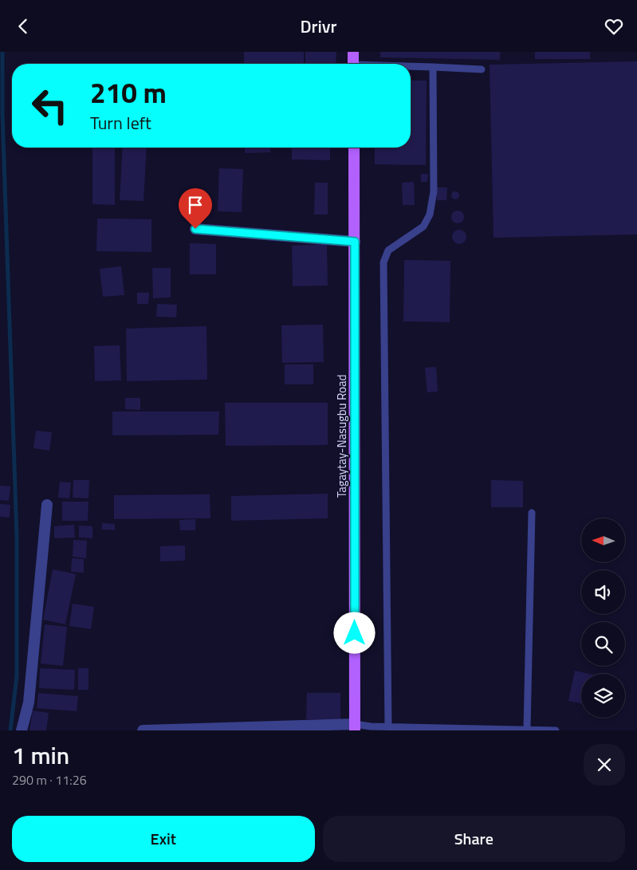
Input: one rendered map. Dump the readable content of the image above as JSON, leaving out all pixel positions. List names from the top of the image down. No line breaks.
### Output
{"streets":{"main road":["Tagaytay-Nasugbu Road"]},"north":"left","page":{"header":"Drivr","turn":["210 m","Turn left"],"heading":["1 min","290 m · 11:26"],"buttons":["Exit","Share"]}}
